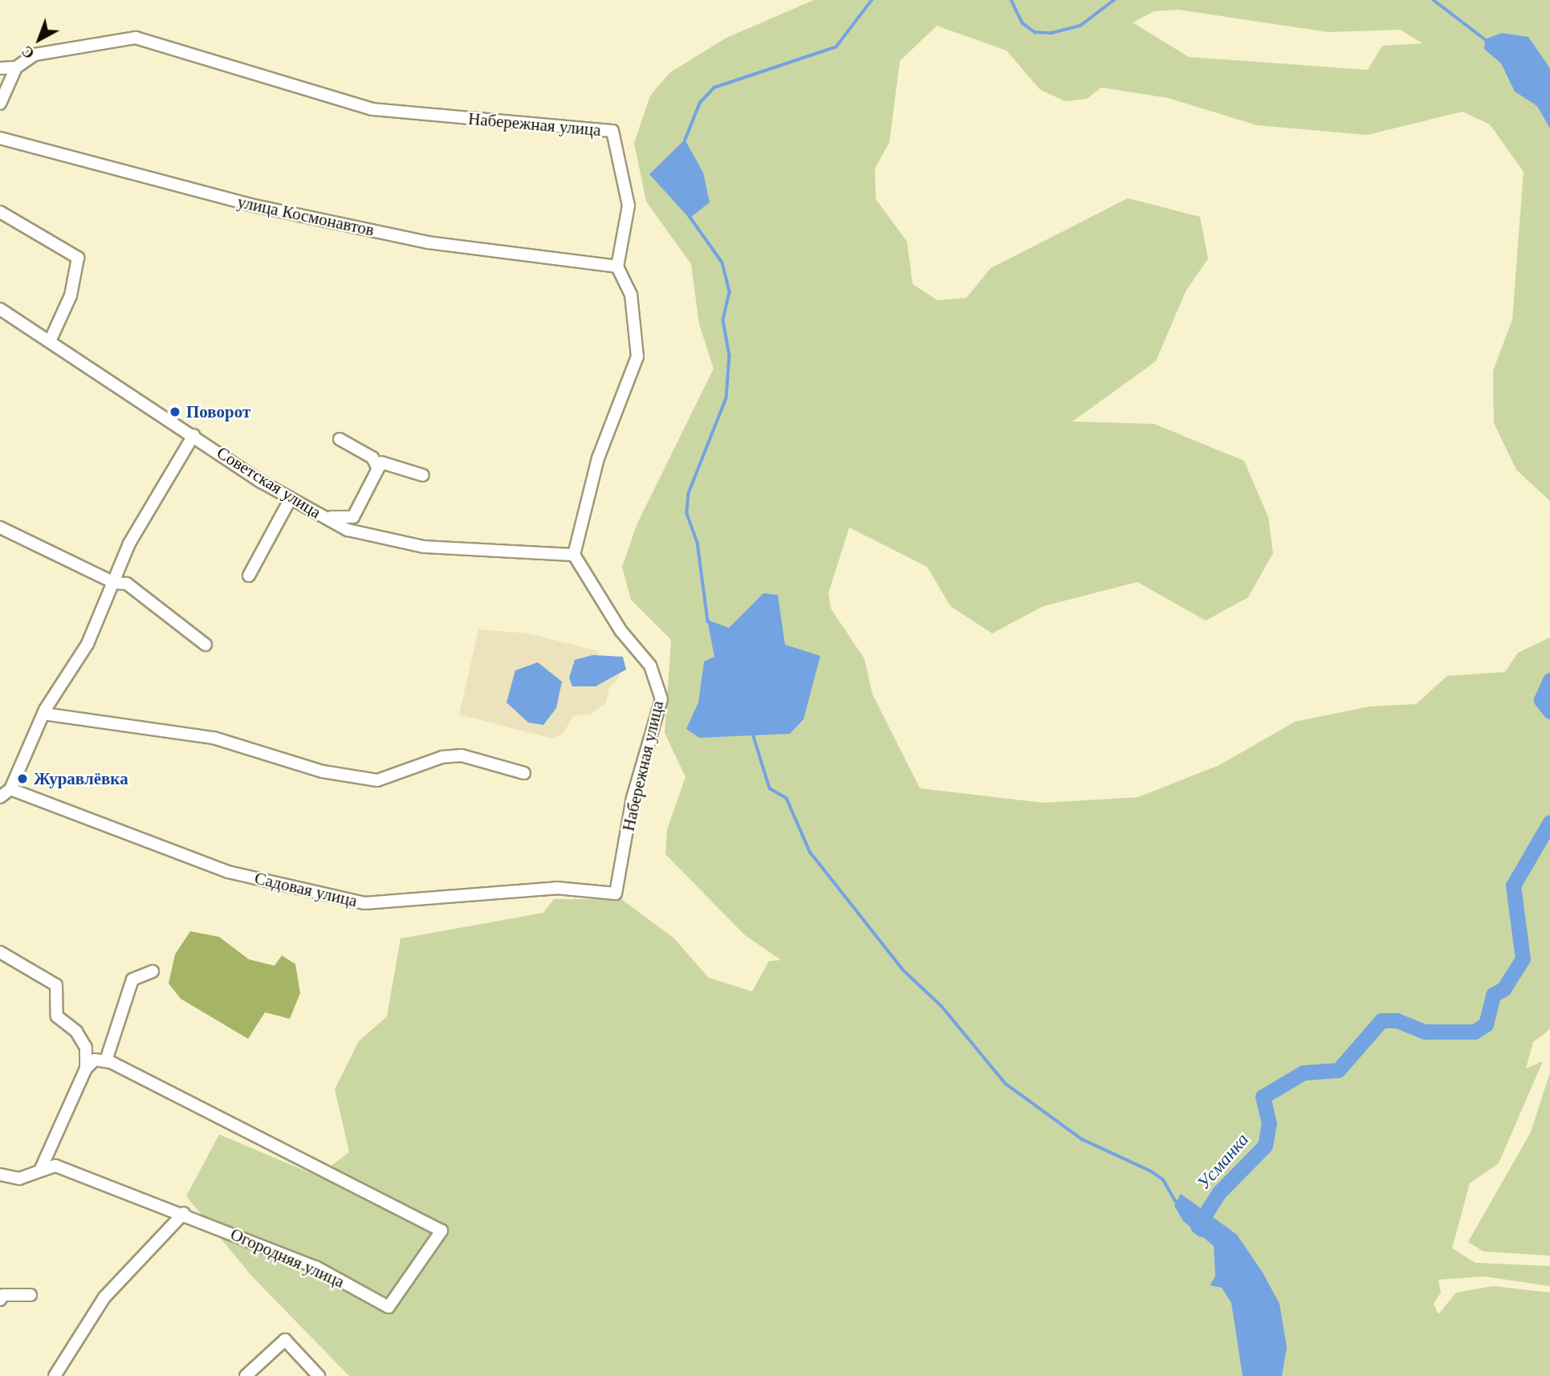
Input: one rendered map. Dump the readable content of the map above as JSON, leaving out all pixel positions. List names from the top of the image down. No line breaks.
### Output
{"streets":{"street":["Набережная улица","улица Космонавтов","Советская улица","Садовая улица","Огородняя улица"]},"crossings":[["Набережная улица","улица Космонавтов"],["Набережная улица","Советская улица"],["Набережная улица","Садовая улица"]],"water":["Усманка"],"places":["Поворот","Журавлёвка"],"north":"bottom left"}
